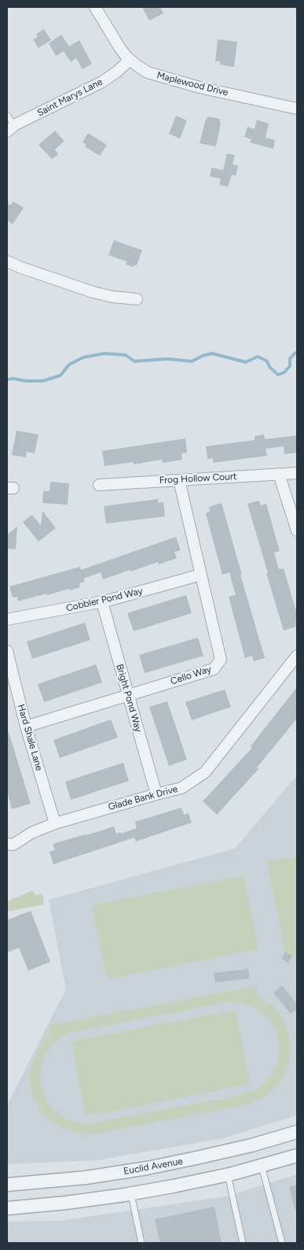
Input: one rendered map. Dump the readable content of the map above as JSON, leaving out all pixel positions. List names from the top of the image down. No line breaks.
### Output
{"streets":{"street":["Maplewood Drive","Saint Marys Lane","Frog Hollow Court","Cobbler Pond Way","Cello Way","Bright Pond Way","Hard Shale Lane","Glade Bank Drive","Euclid Avenue"]},"crossings":[["Maplewood Drive","Saint Marys Lane"],["Frog Hollow Court","Cello Way"],["Cobbler Pond Way","Cello Way"],["Cobbler Pond Way","Bright Pond Way"],["Cello Way","Bright Pond Way"],["Cello Way","Hard Shale Lane"],["Bright Pond Way","Glade Bank Drive"],["Hard Shale Lane","Glade Bank Drive"]]}
